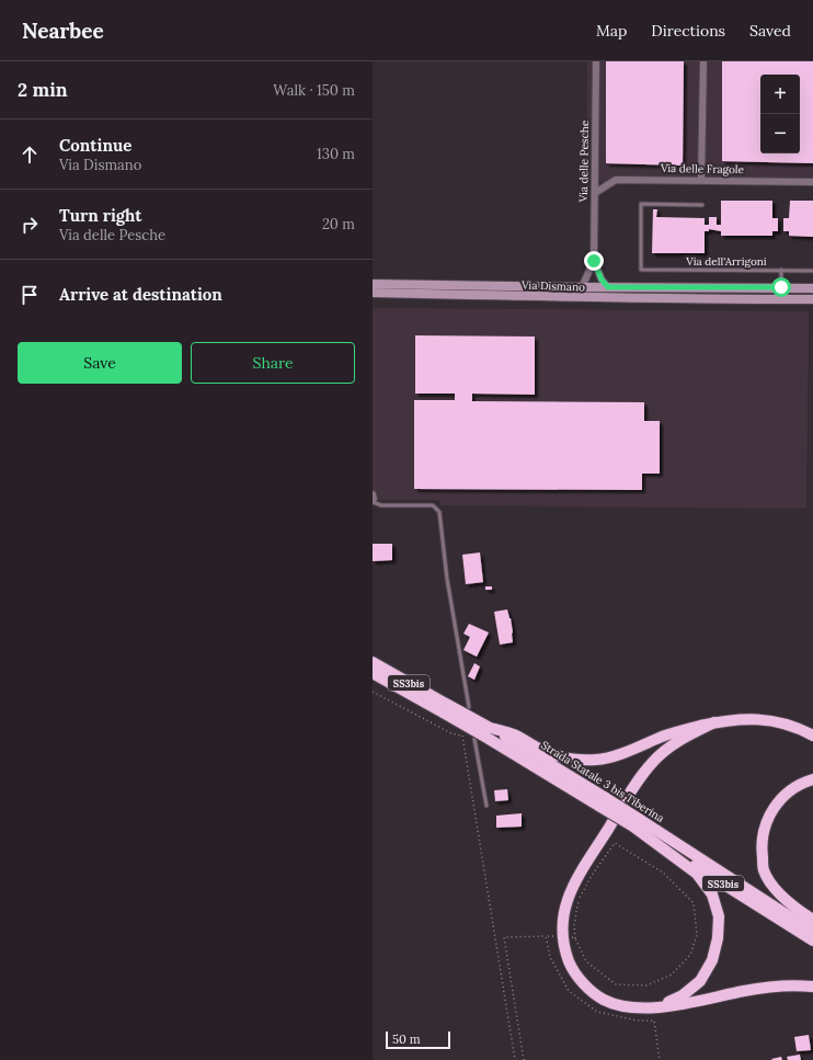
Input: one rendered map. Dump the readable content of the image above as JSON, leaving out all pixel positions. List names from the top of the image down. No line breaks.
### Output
{"streets":{"highway":["SS3bis","Strada Statale 3 bis Tiberina"],"main road":["Via Dismano"],"street":["Via delle Pesche","Via delle Fragole"],"lane":["Via dell'Arrigoni"]},"crossings":[["Via delle Pesche","Via delle Fragole"],["Via delle Pesche","Via Dismano"]],"scale_bar":"50 m","page":{"header":"Nearbee","nav":["Map","Directions","Saved"],"heading":["2 min","Walk · 150 m"],"map_buttons":["+","−"],"list":[["Continue","Via Dismano","130 m"],["Turn right","Via delle Pesche","20 m"],"Arrive at destination"],"buttons":["Save","Share"],"scale":"50 m"}}
